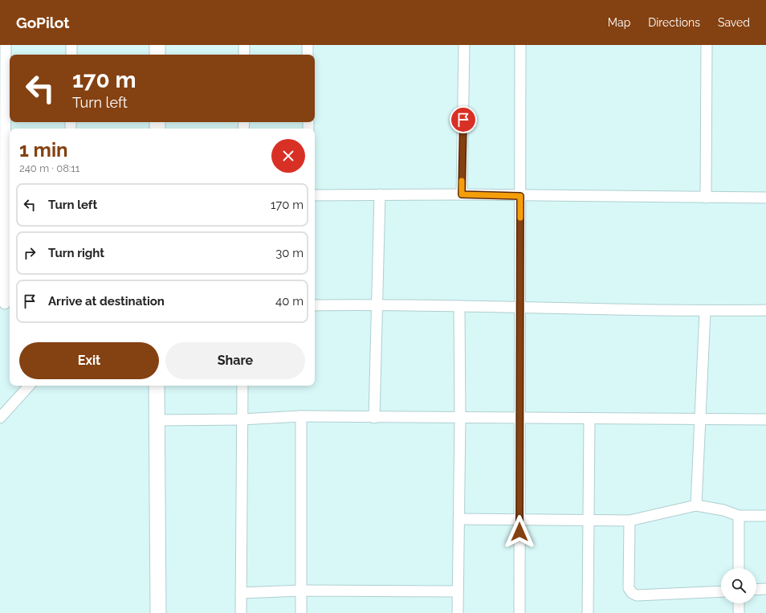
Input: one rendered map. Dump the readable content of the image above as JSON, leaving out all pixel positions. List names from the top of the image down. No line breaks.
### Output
{"page":{"header":"GoPilot","nav":["Map","Directions","Saved"],"turn":["170 m","Turn left"],"heading":["1 min","240 m · 08:11"],"list":[{"name":"Turn left","value":"170 m"},{"name":"Turn right","value":"30 m"},{"name":"Arrive at destination","value":"40 m"}],"buttons":["Exit","Share"]}}
